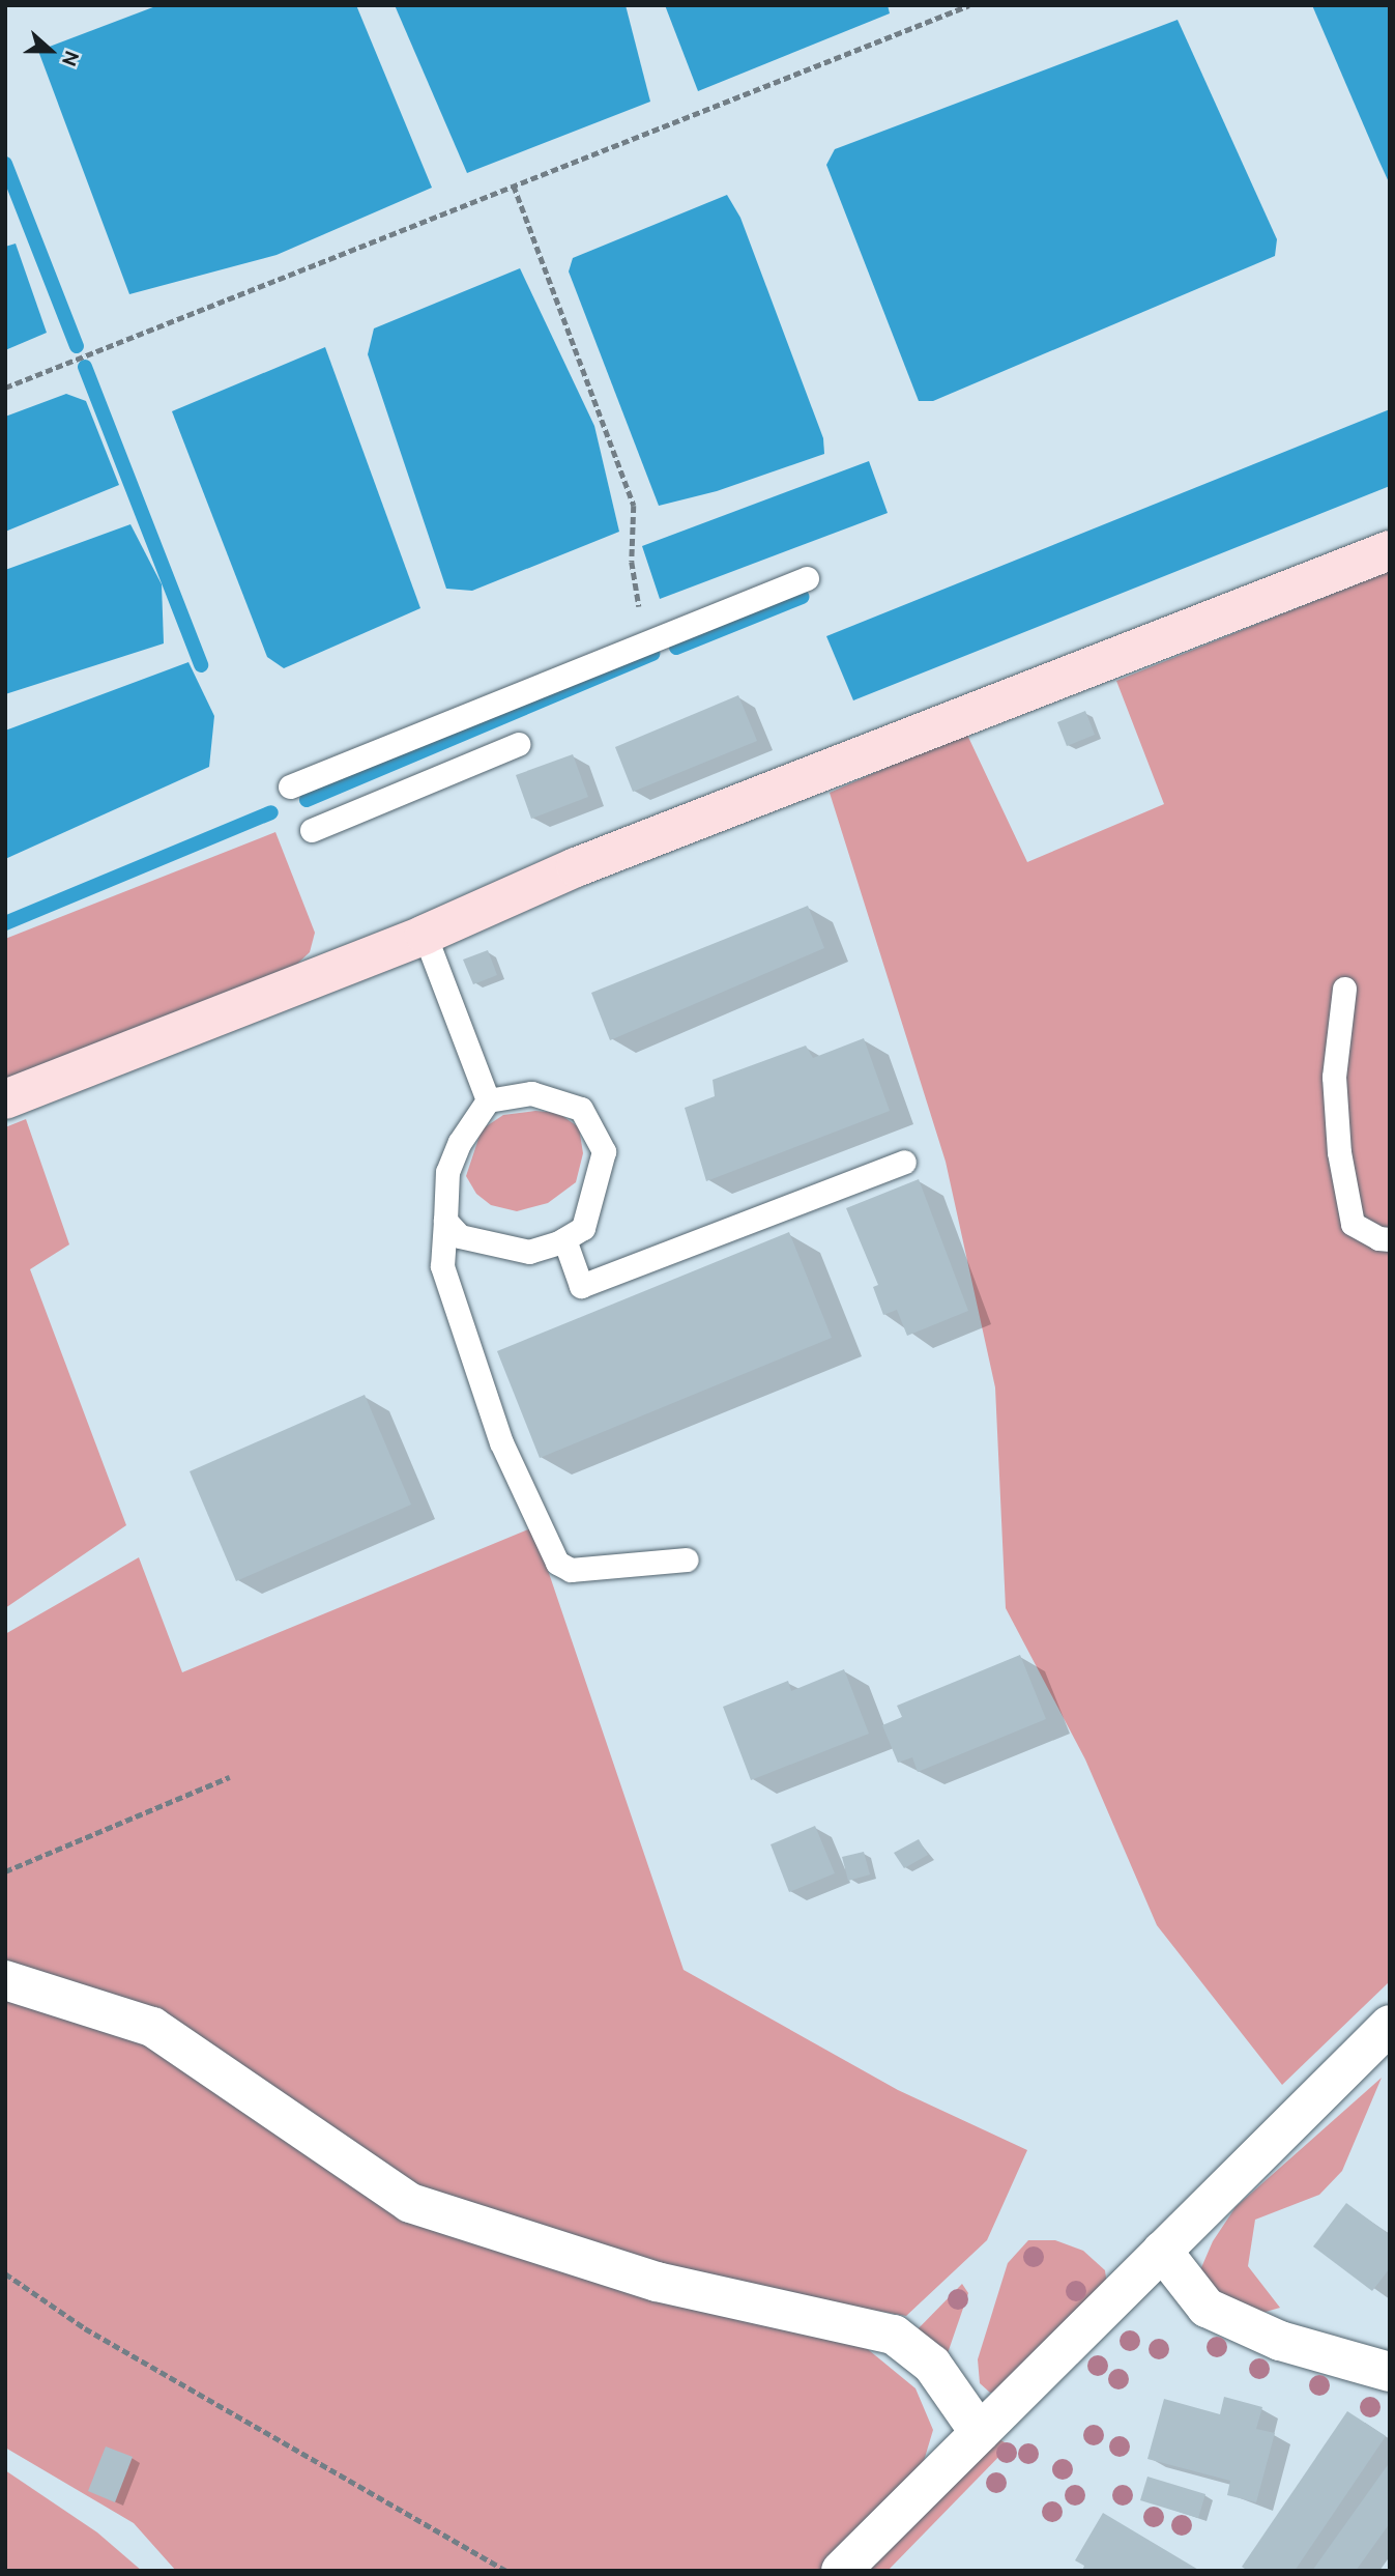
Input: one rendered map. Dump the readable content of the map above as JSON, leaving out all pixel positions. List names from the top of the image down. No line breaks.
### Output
{"north":"right"}
